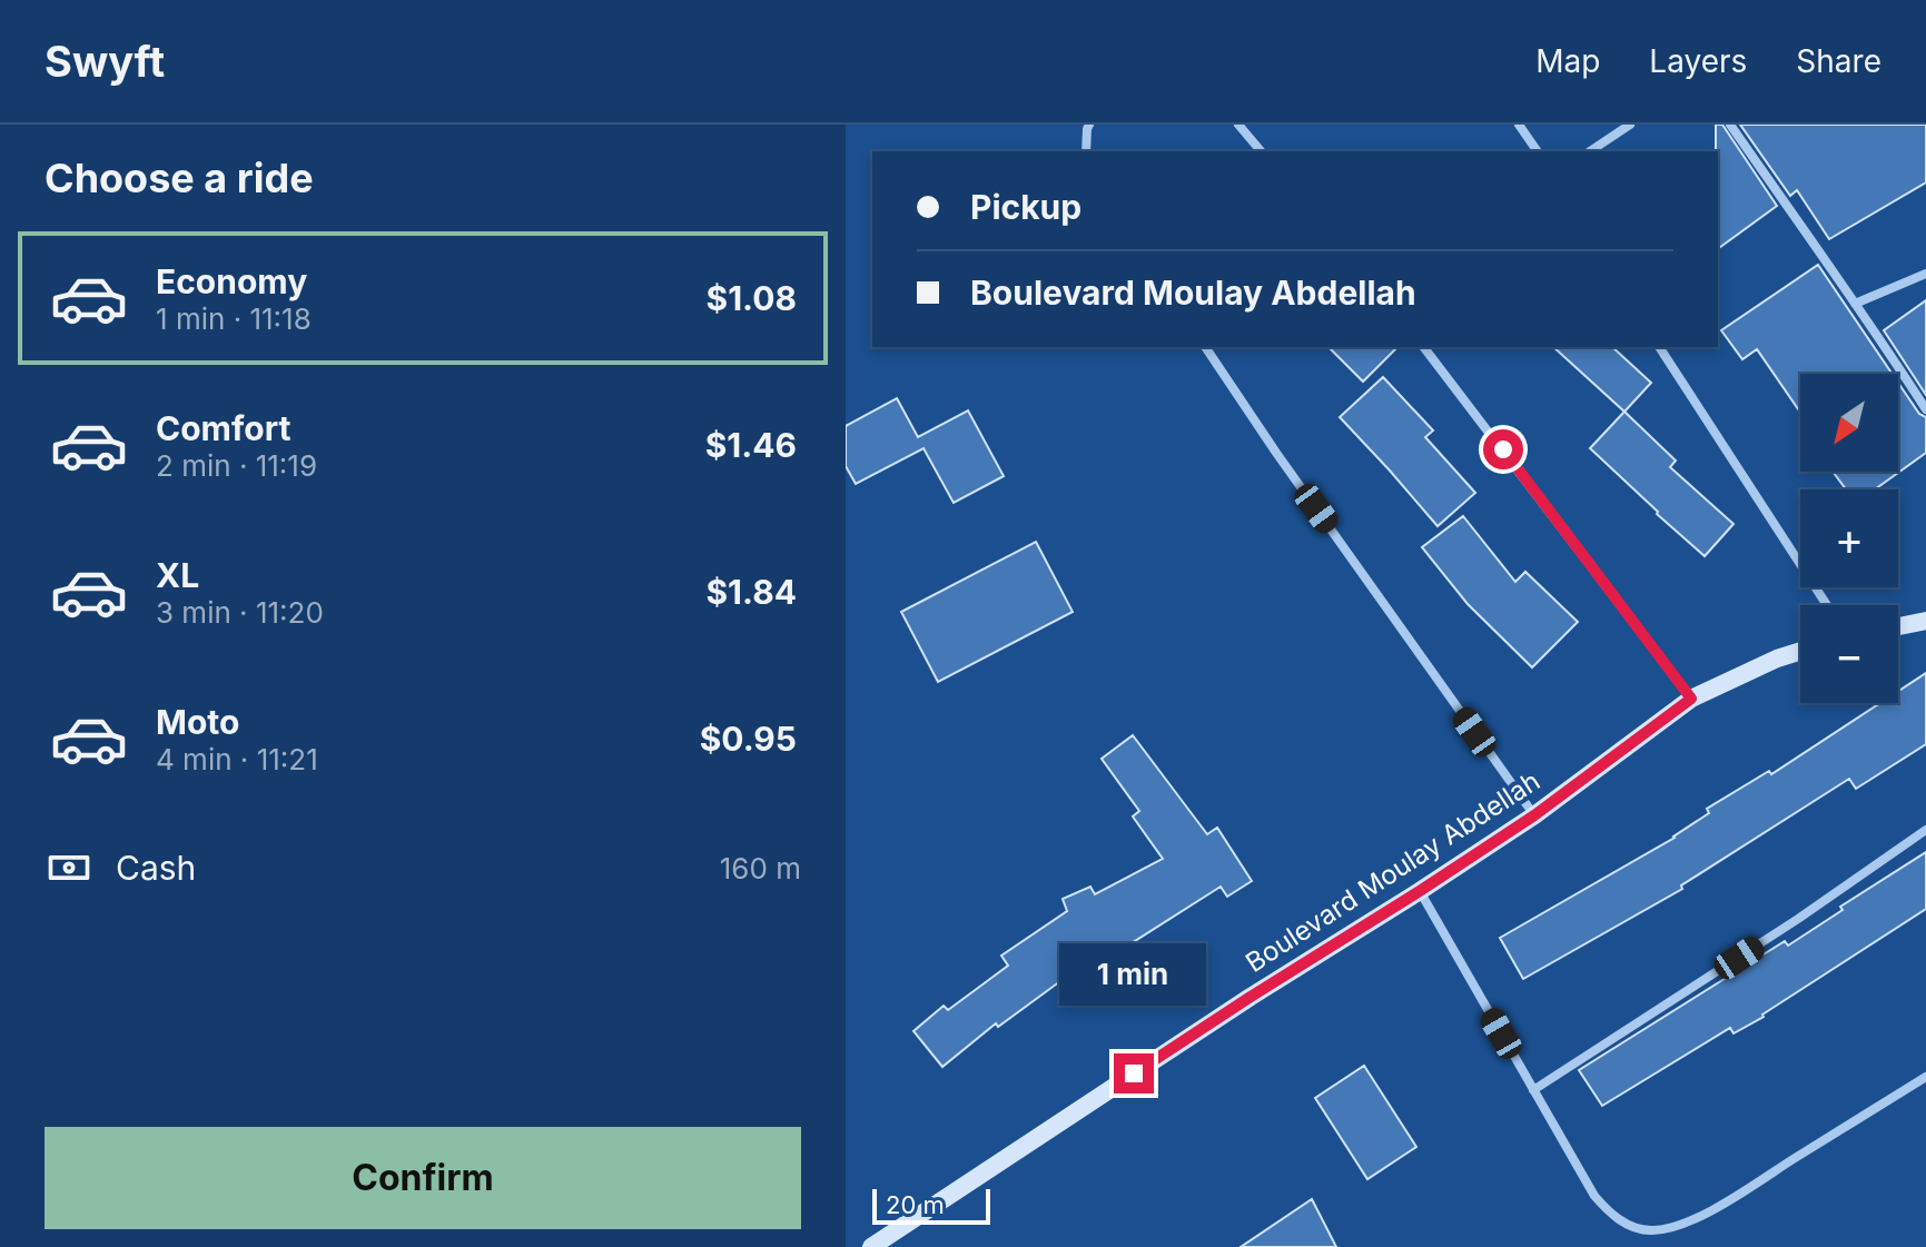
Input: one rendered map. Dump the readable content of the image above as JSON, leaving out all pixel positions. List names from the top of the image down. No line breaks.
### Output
{"streets":{"main road":["Boulevard Moulay Abdellah"]},"scale_bar":"20 m","north":"bottom left","page":{"header":"Swyft","nav":["Map","Layers","Share"],"heading":"Choose a ride","banner":["Pickup","Boulevard Moulay Abdellah"],"list":[{"name":"Economy","note":"1 min · 11:18","value":"$1.08"},{"name":"Comfort","note":"2 min · 11:19","value":"$1.46"},{"name":"XL","note":"3 min · 11:20","value":"$1.84"},{"name":"Moto","note":"4 min · 11:21","value":"$0.95"}],"map_buttons":["+","−"],"pay":["Cash","160 m"],"bubble":"1 min","buttons":"Confirm","scale":"20 m"}}
